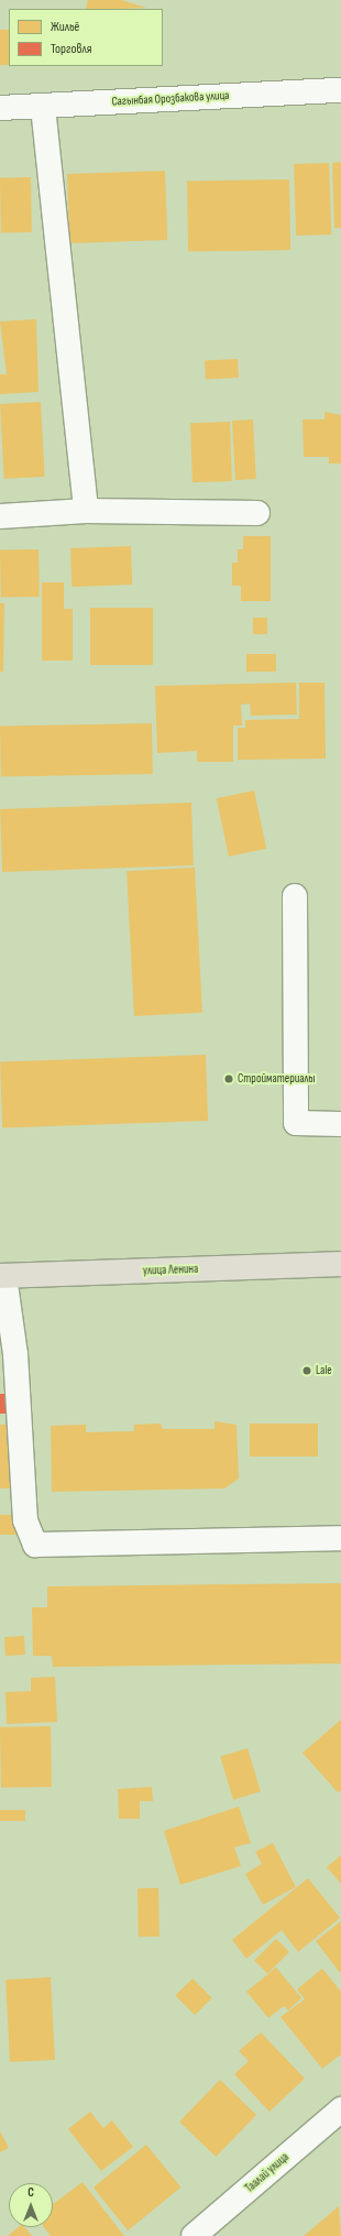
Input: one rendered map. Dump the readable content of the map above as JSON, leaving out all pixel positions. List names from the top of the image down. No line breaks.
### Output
{"streets":{"main road":["улица Ленина"],"street":["Сагынбая Орозбакова улица","Таалай улица"]},"places":["Стройматериалы","Lale"],"legend":["Жильё","Торговля"],"north":"top"}
